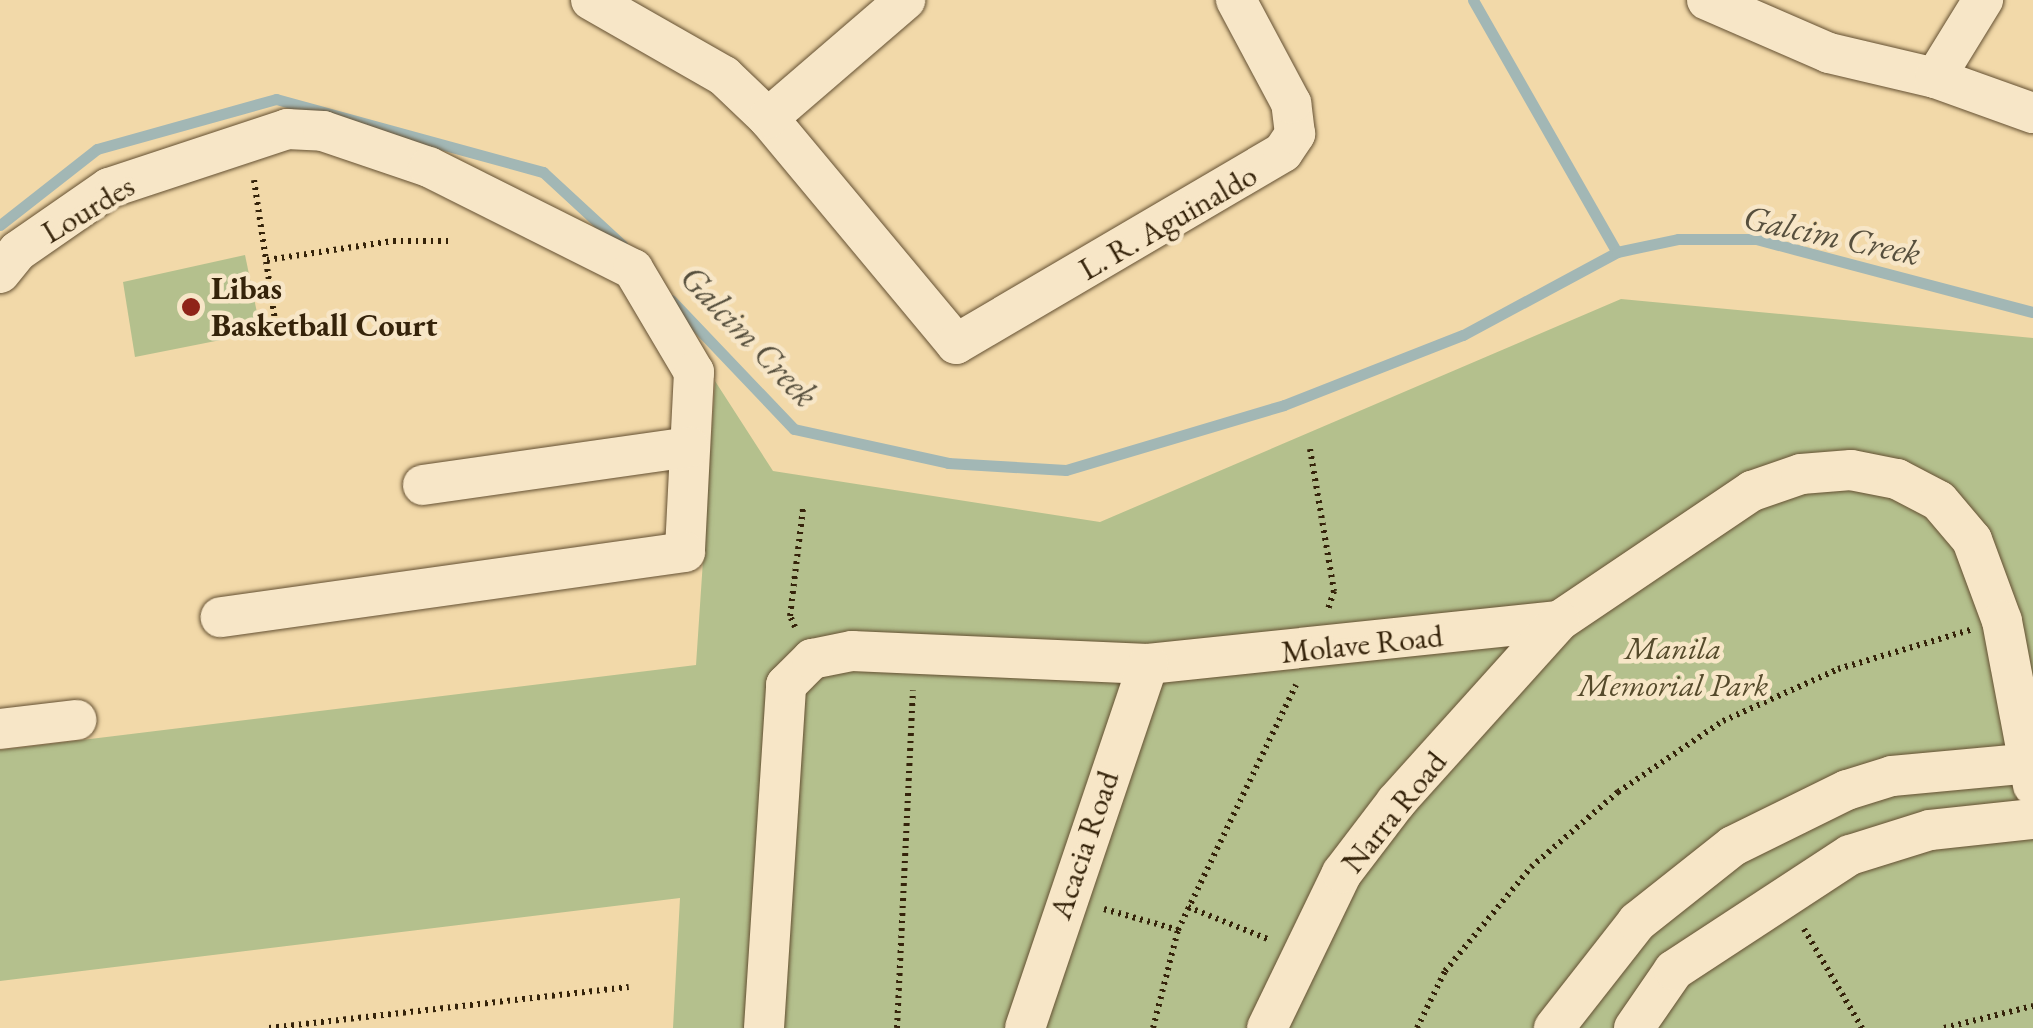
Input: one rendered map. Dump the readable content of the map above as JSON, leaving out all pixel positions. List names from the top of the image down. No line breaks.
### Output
{"streets":{"street":["Lourdes","L. R. Aguinaldo","Molave Road","Narra Road","Acacia Road"]},"crossings":[["Molave Road","Narra Road"],["Molave Road","Acacia Road"]],"water":["Galcim Creek"],"parks":["Manila Memorial Park"],"places":["Libas Basketball Court"]}
